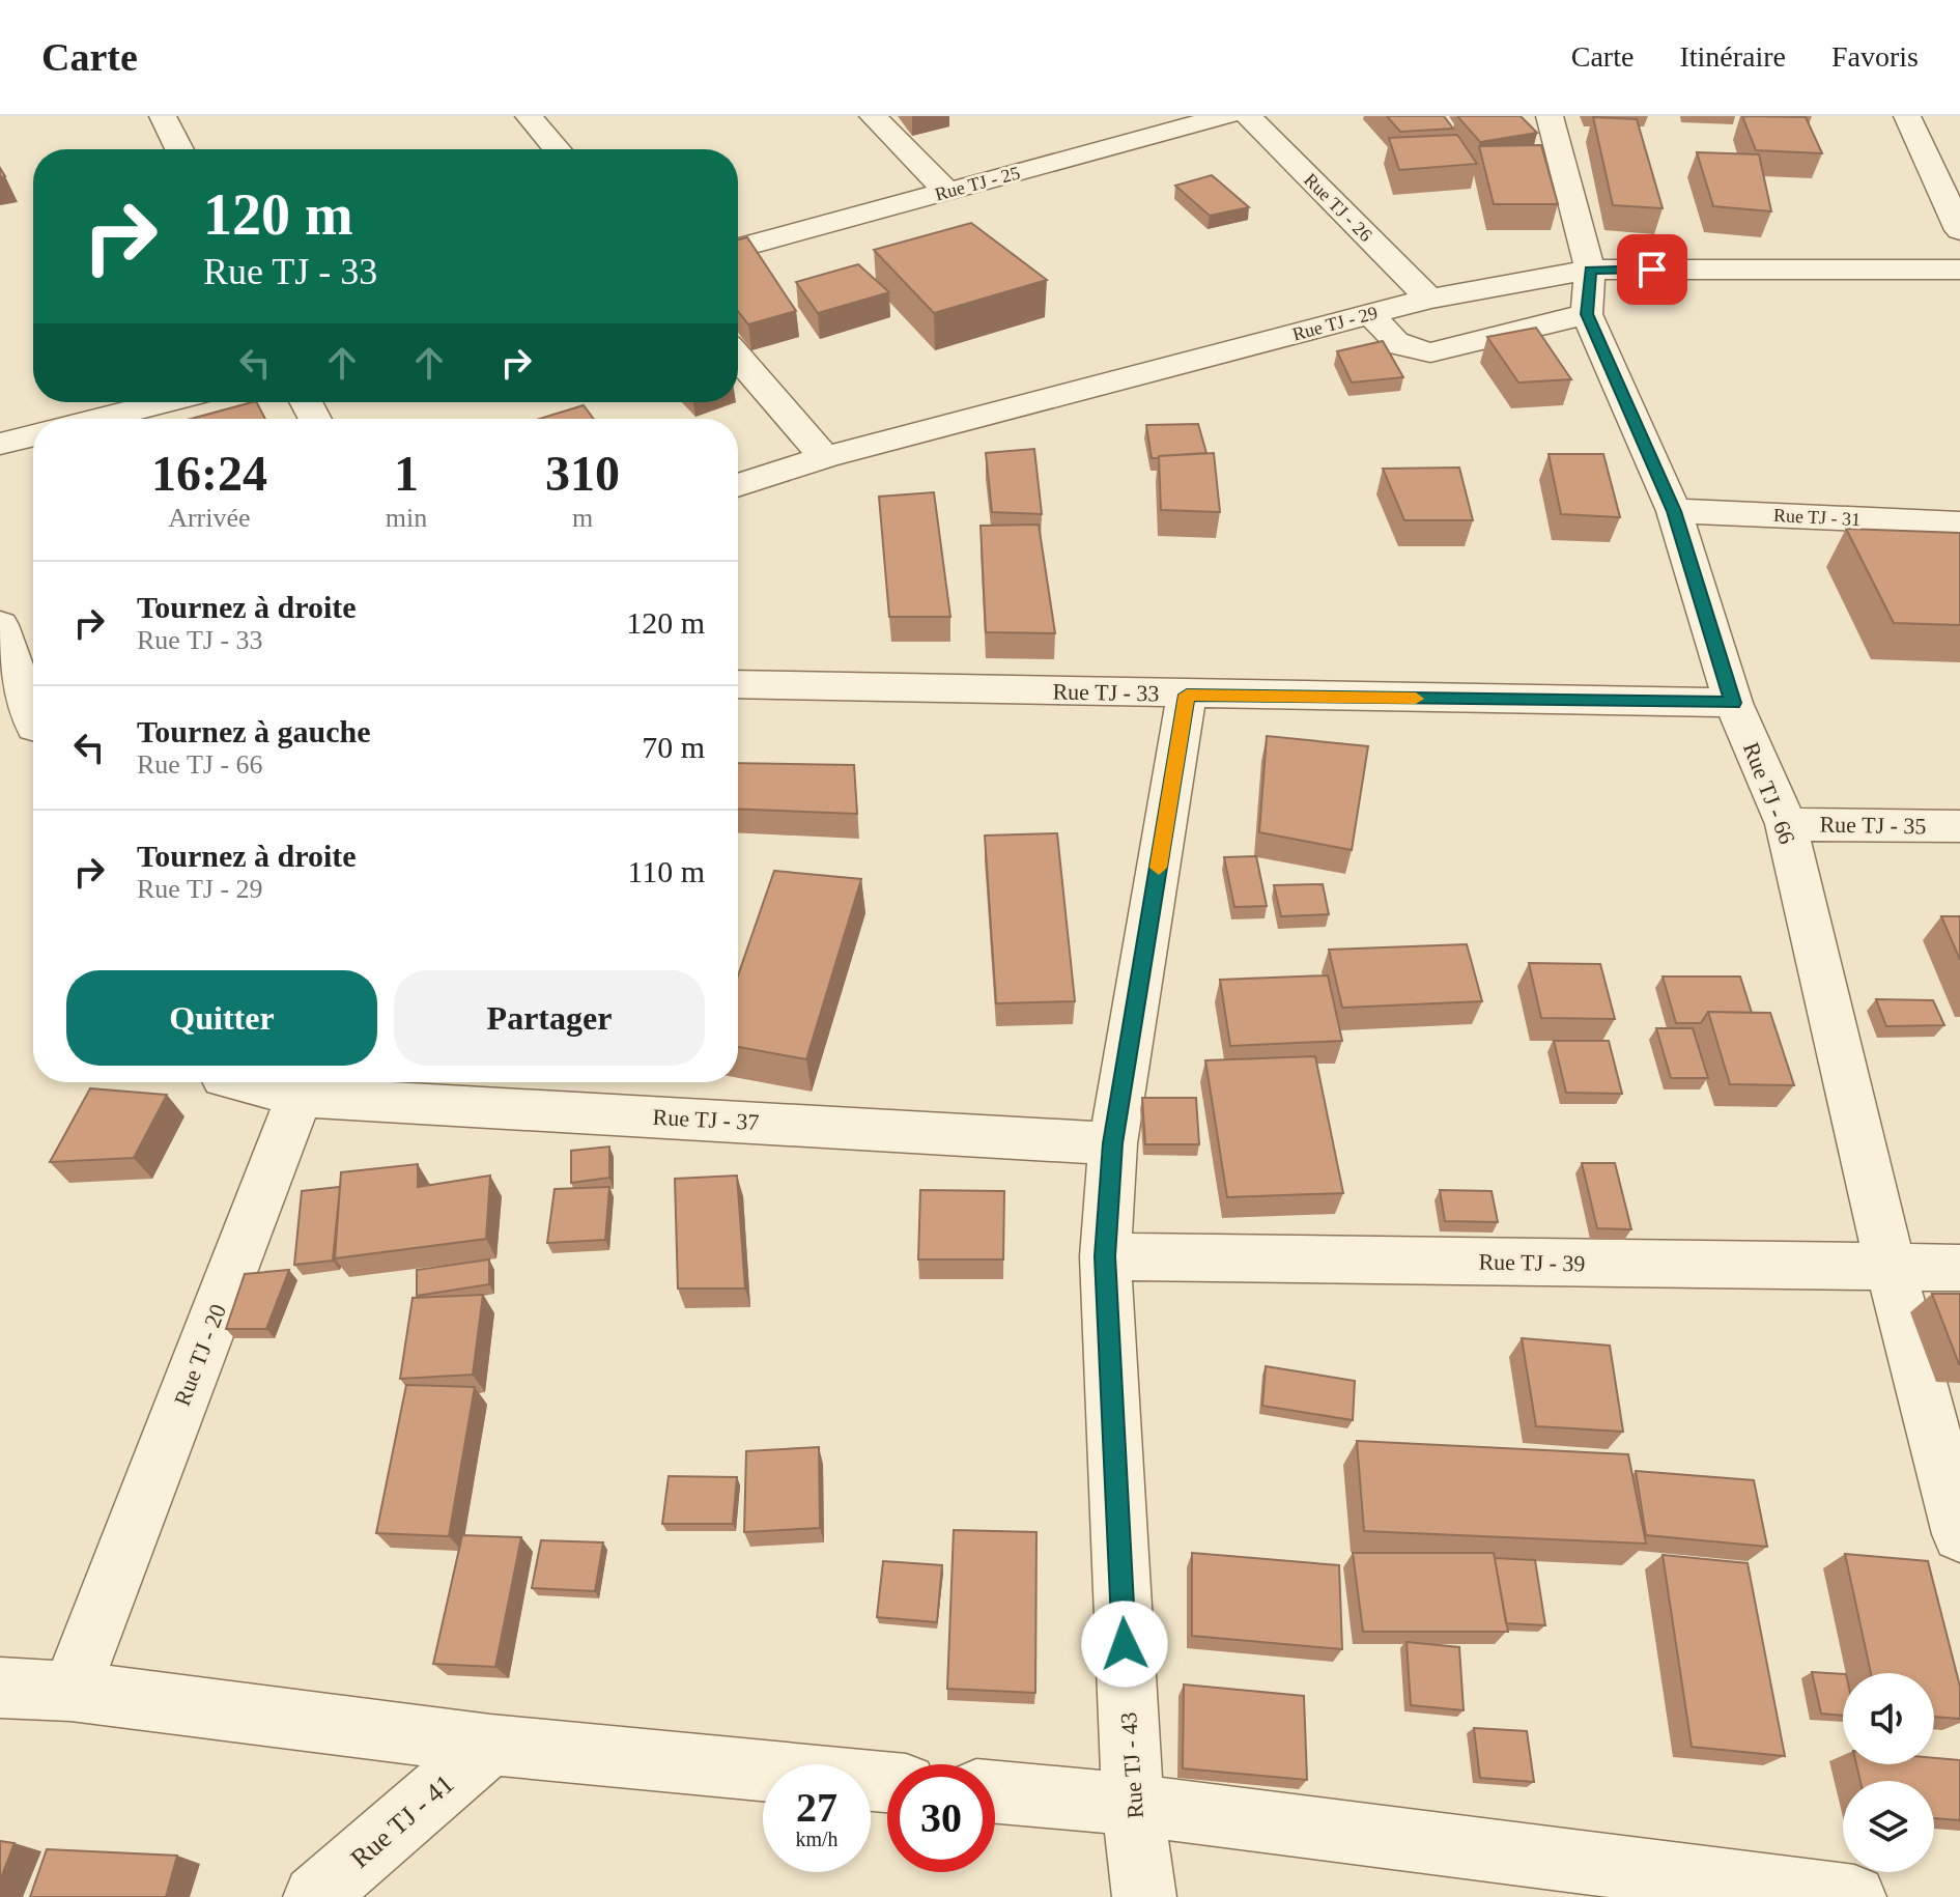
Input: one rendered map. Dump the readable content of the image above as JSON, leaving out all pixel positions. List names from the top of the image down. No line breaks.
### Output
{"streets":{"street":["Rue TJ - 25","Rue TJ - 26","Rue TJ - 29","Rue TJ - 31","Rue TJ - 33","Rue TJ - 66","Rue TJ - 35","Rue TJ - 37","Rue TJ - 39","Rue TJ - 20","Rue TJ - 43","Rue TJ - 41"]},"crossings":[["Rue TJ - 26","Rue TJ - 29"],["Rue TJ - 29","Rue TJ - 66"],["Rue TJ - 31","Rue TJ - 66"],["Rue TJ - 33","Rue TJ - 66"],["Rue TJ - 33","Rue TJ - 43"],["Rue TJ - 66","Rue TJ - 35"],["Rue TJ - 66","Rue TJ - 39"],["Rue TJ - 37","Rue TJ - 20"],["Rue TJ - 37","Rue TJ - 43"],["Rue TJ - 39","Rue TJ - 43"]],"page":{"header":"Carte","nav":["Carte","Itinéraire","Favoris"],"turn":["120 m","Rue TJ - 33"],"eta":["16:24","Arrivée","1","min","310","m"],"list":[{"name":"Tournez à droite","note":"Rue TJ - 33","value":"120 m"},{"name":"Tournez à gauche","note":"Rue TJ - 66","value":"70 m"},{"name":"Tournez à droite","note":"Rue TJ - 29","value":"110 m"}],"buttons":["Quitter","Partager"],"speed":"27 km/h","limit":"30"}}
